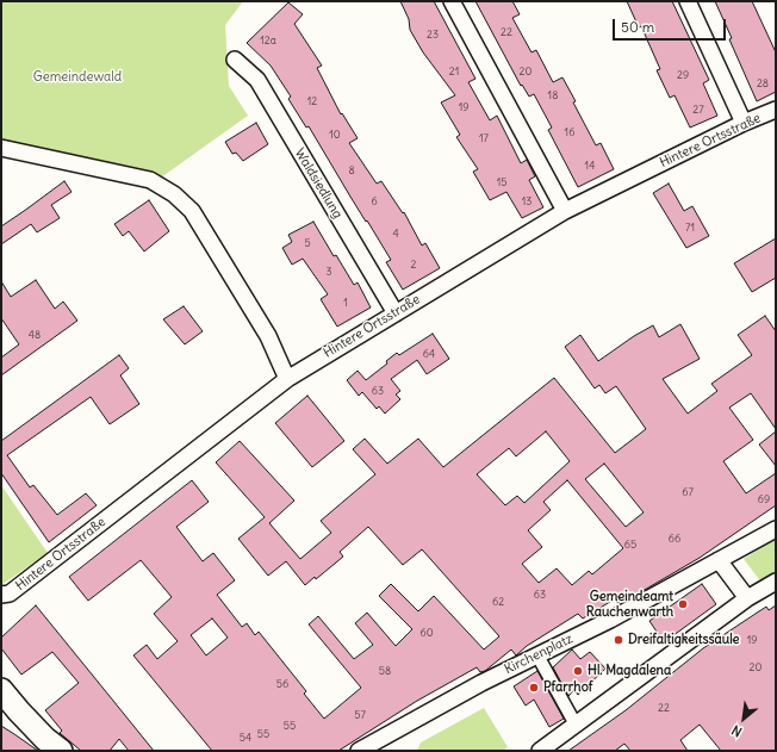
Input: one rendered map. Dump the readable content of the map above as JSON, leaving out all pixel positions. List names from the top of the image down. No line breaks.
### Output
{"streets":{"street":["Hintere Ortsstraße","Waldsiedlung","Kirchenplatz"]},"crossings":[["Hintere Ortsstraße","Waldsiedlung"]],"parks":["Gemeindewald"],"places":["Gemeindeamt Rauchenwarth","Dreifaltigkeitssäule","Hl. Magdalena","Pfarrhof"],"house_numbers":["22","23","12a","21","20","29","28","18","12","19","27","16","10","17","14","8","15","6","13","71","4","5","2","3","1","48","64","63","67","69","66","65","63","62","60","19","20","58","56","22","57","55","55","54"],"scale_bar":"50 m","north":"bottom left"}
